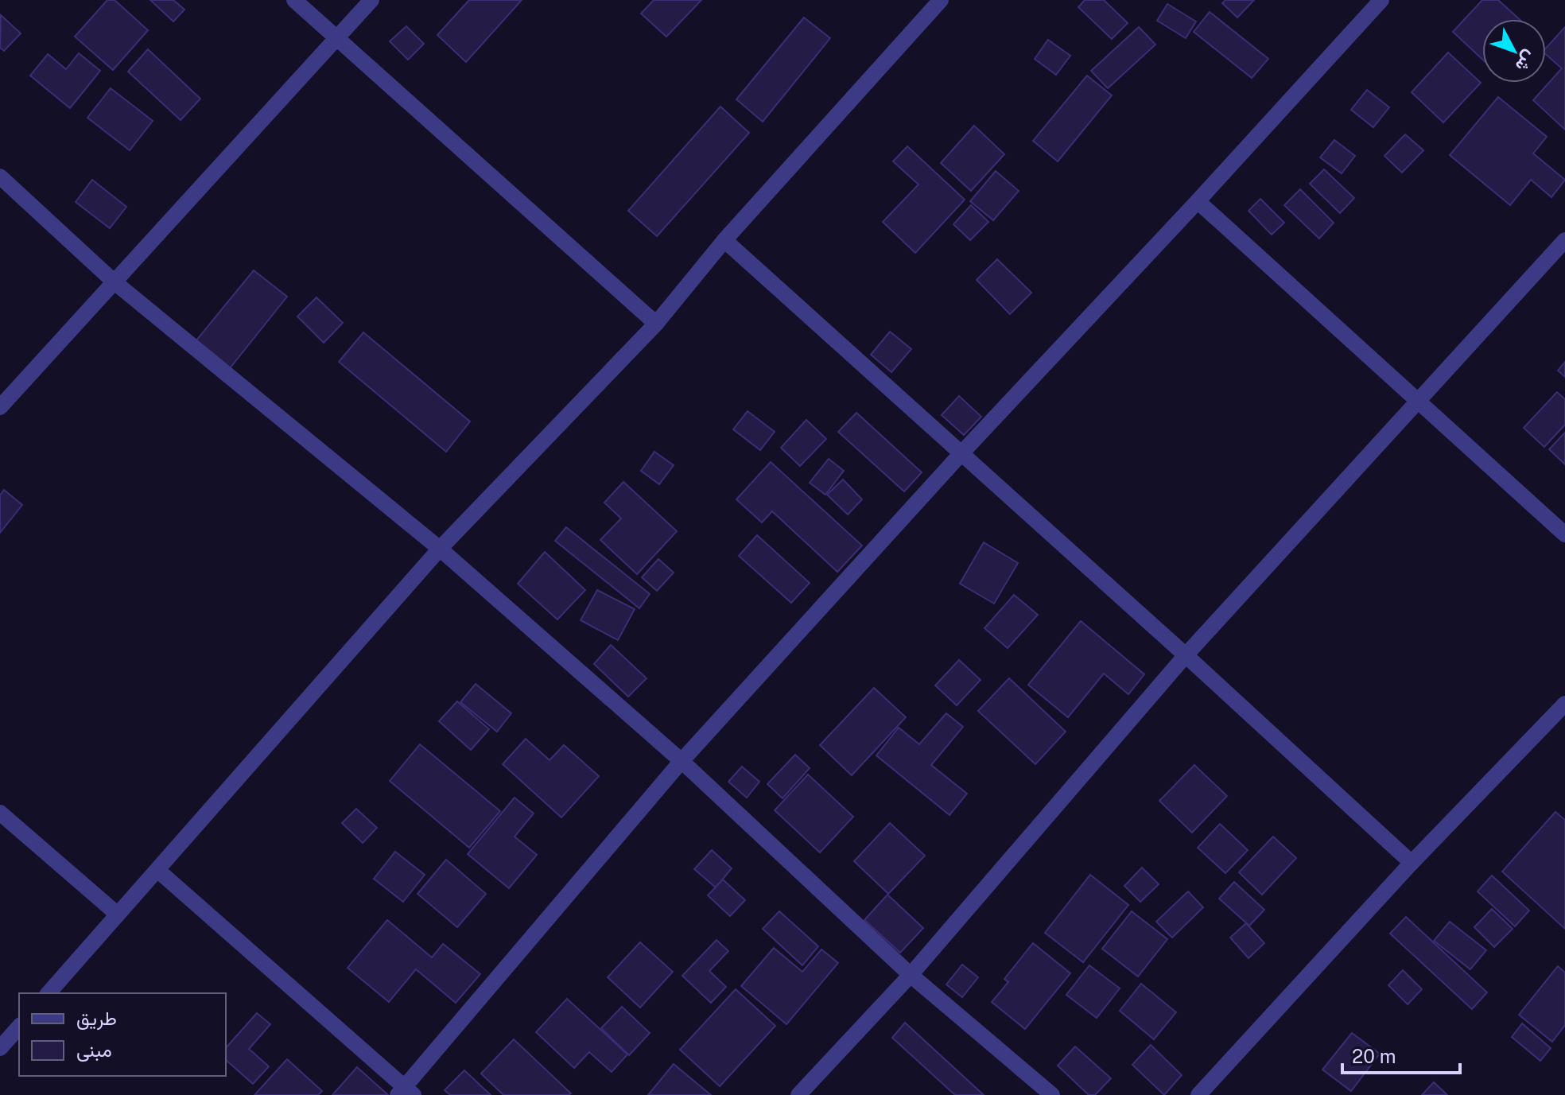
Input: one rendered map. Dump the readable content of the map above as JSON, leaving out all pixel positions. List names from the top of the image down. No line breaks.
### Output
{"legend":["طريق","مبنى"],"scale_bar":"20 m","north":"bottom right"}
